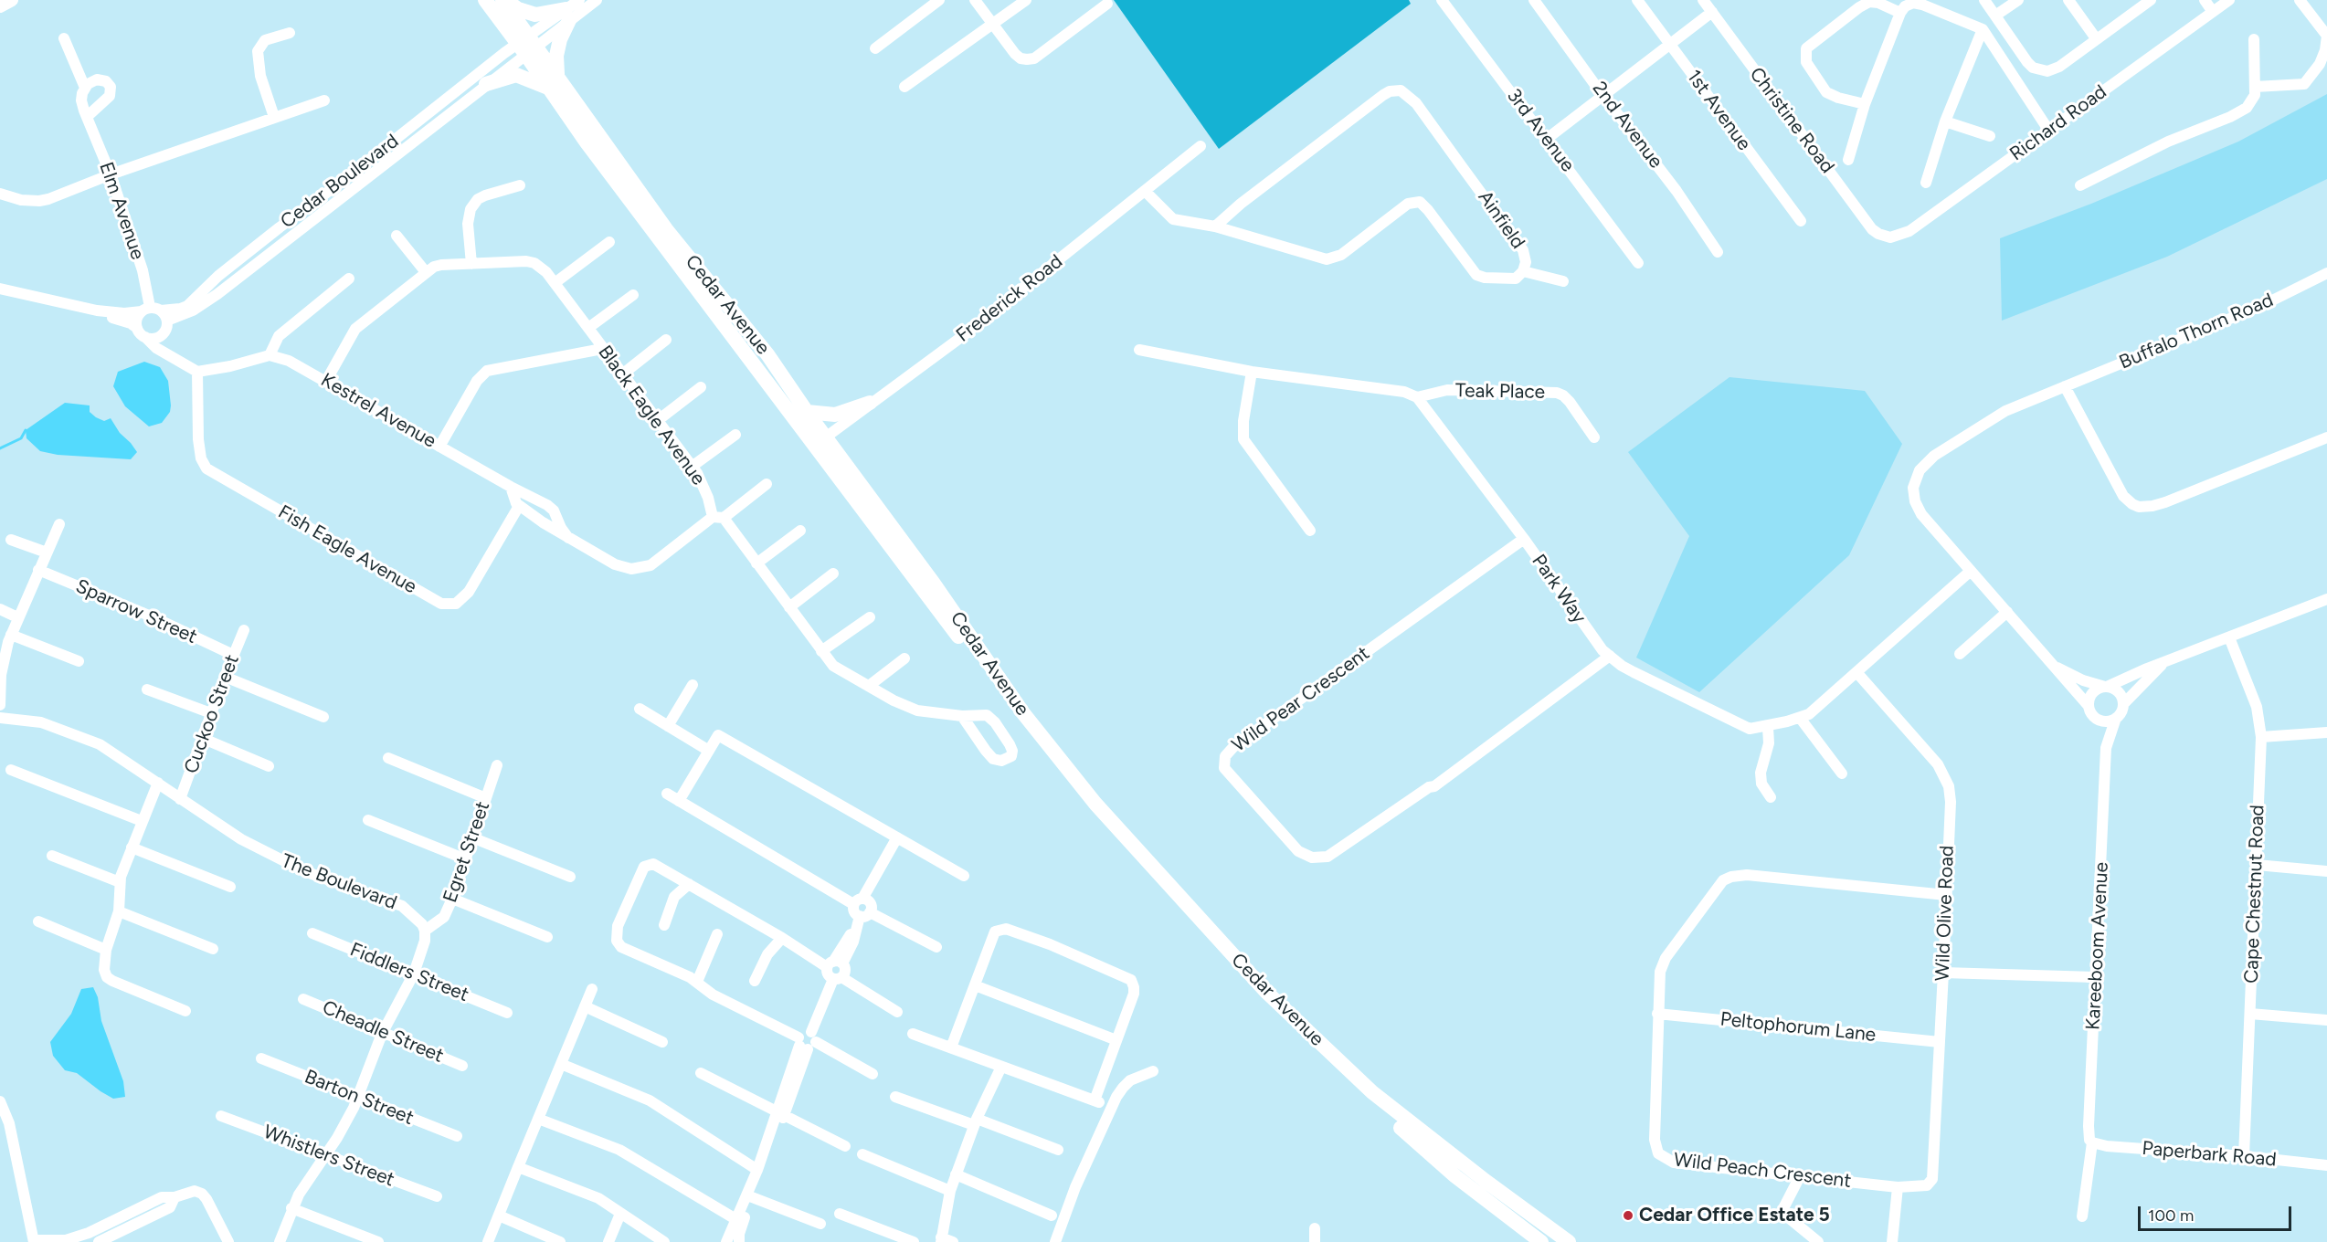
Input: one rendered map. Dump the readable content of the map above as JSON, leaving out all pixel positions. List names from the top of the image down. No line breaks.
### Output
{"streets":{"main road":["Cedar Avenue"],"street":["1st Avenue","Christine Road","Richard Road","2nd Avenue","3rd Avenue","Cedar Boulevard","Elm Avenue","Ainfield","Frederick Road","Buffalo Thorn Road","Teak Place","Kestrel Avenue","Black Eagle Avenue","Fish Eagle Avenue","Park Way","Sparrow Street","Wild Pear Crescent","Cuckoo Street","Egret Street","The Boulevard","Cape Chestnut Road","Wild Olive Road","Kareeboom Avenue","Fiddlers Street","Peltophorum Lane","Cheadle Street","Barton Street","Paperbark Road","Whistlers Street","Wild Peach Crescent"]},"crossings":[["Christine Road","Richard Road"],["Cedar Boulevard","Elm Avenue"],["Cedar Boulevard","Cedar Avenue"],["Ainfield","Frederick Road"],["Frederick Road","Cedar Avenue"],["Buffalo Thorn Road","Park Way"],["Teak Place","Park Way"],["Kestrel Avenue","Black Eagle Avenue"],["Park Way","Wild Pear Crescent"],["Park Way","Wild Olive Road"],["Sparrow Street","Cuckoo Street"],["Cuckoo Street","The Boulevard"],["Egret Street","The Boulevard"],["Cape Chestnut Road","Paperbark Road"],["Wild Olive Road","Peltophorum Lane"],["Wild Olive Road","Wild Peach Crescent"],["Kareeboom Avenue","Paperbark Road"],["Peltophorum Lane","Wild Peach Crescent"]],"places":["Cedar Office Estate 5"],"scale_bar":"100 m"}
